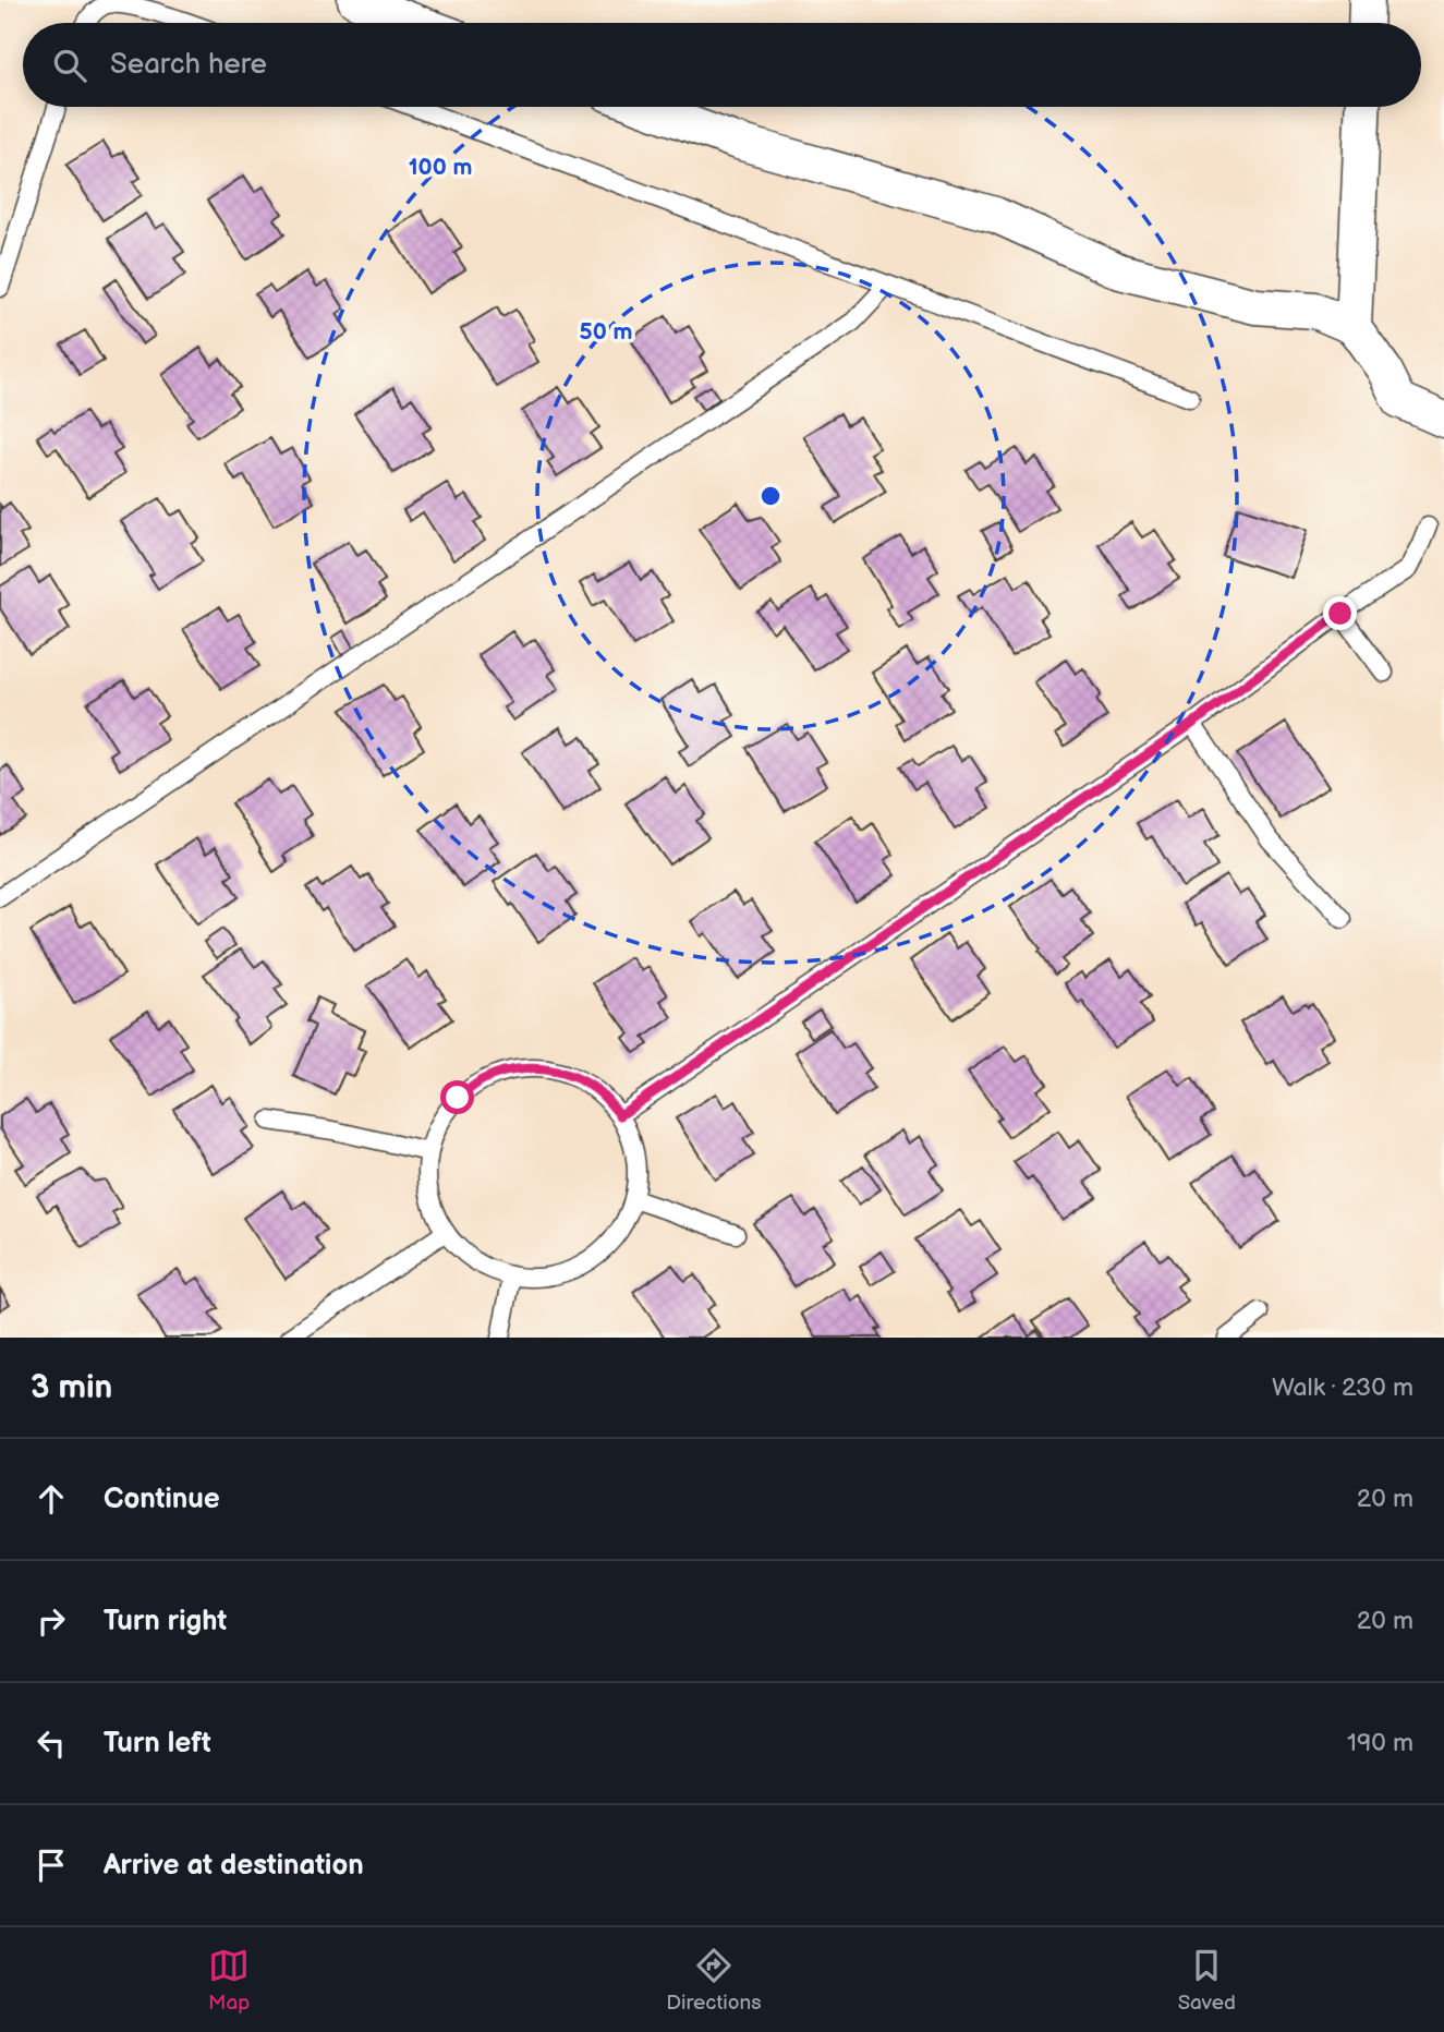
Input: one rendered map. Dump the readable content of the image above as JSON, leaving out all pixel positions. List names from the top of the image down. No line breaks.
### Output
{"page":{"search":"Search here","heading":["3 min","Walk · 230 m"],"list":[["Continue","20 m"],["Turn right","20 m"],["Turn left","190 m"],"Arrive at destination"],"nav":["Map","Directions","Saved"]},"rings":["100 m","50 m"]}
